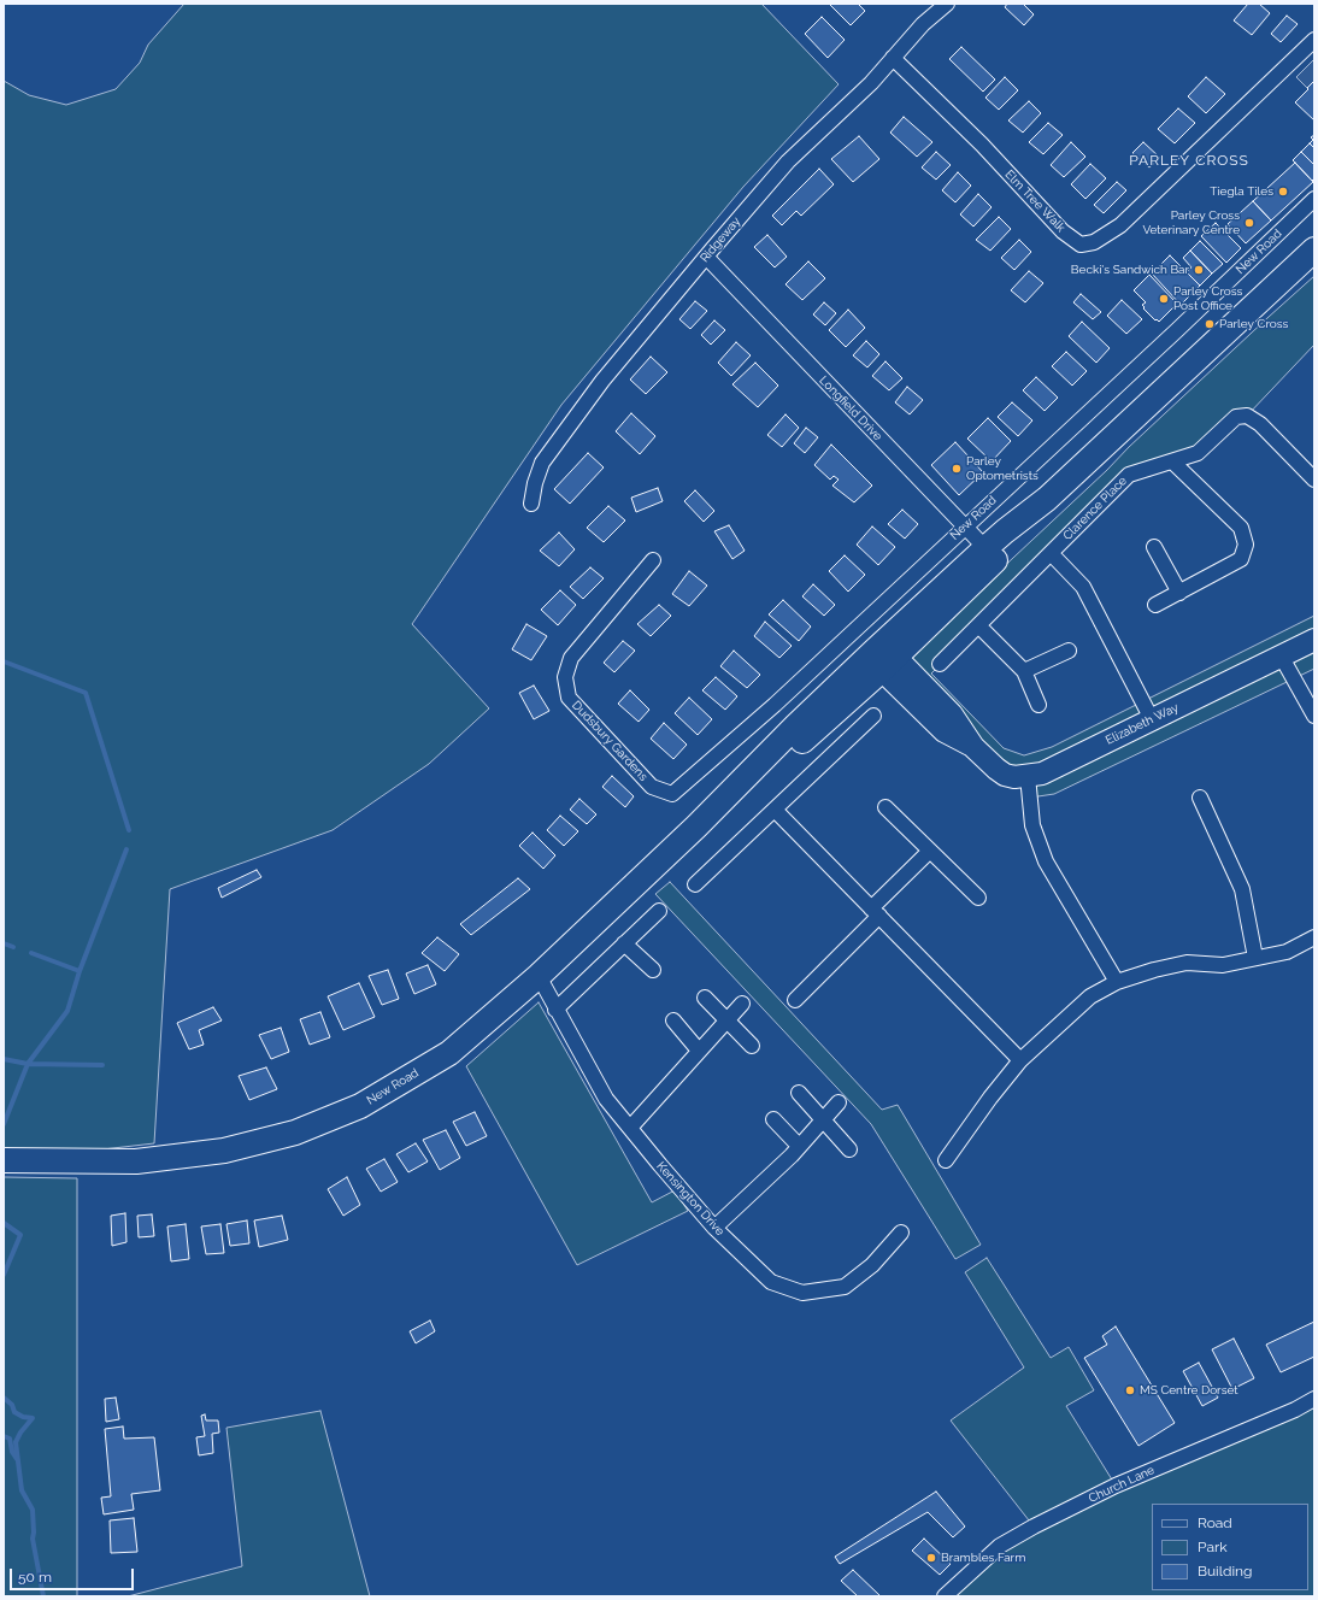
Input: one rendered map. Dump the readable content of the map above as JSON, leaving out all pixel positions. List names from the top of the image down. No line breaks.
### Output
{"streets":{"main road":["New Road"],"street":["Elm Tree Walk","Ridgeway","Longfield Drive","Clarence Place","Elizabeth Way","Dudsbury Gardens","Kensington Drive","Church Lane"]},"crossings":[["Elm Tree Walk","Ridgeway"],["Ridgeway","Longfield Drive"],["New Road","Longfield Drive"],["New Road","Elizabeth Way"],["New Road","Dudsbury Gardens"],["New Road","Kensington Drive"]],"districts":["PARLEY CROSS"],"places":["Tiegla Tiles","Parley Cross Veterinary Centre","Becki's Sandwich Bar","Parley Cross Post Office","Parley Cross","Parley Optometrists","MS Centre Dorset","Brambles Farm"],"legend":["Road","Park","Building"],"scale_bar":"50 m"}
